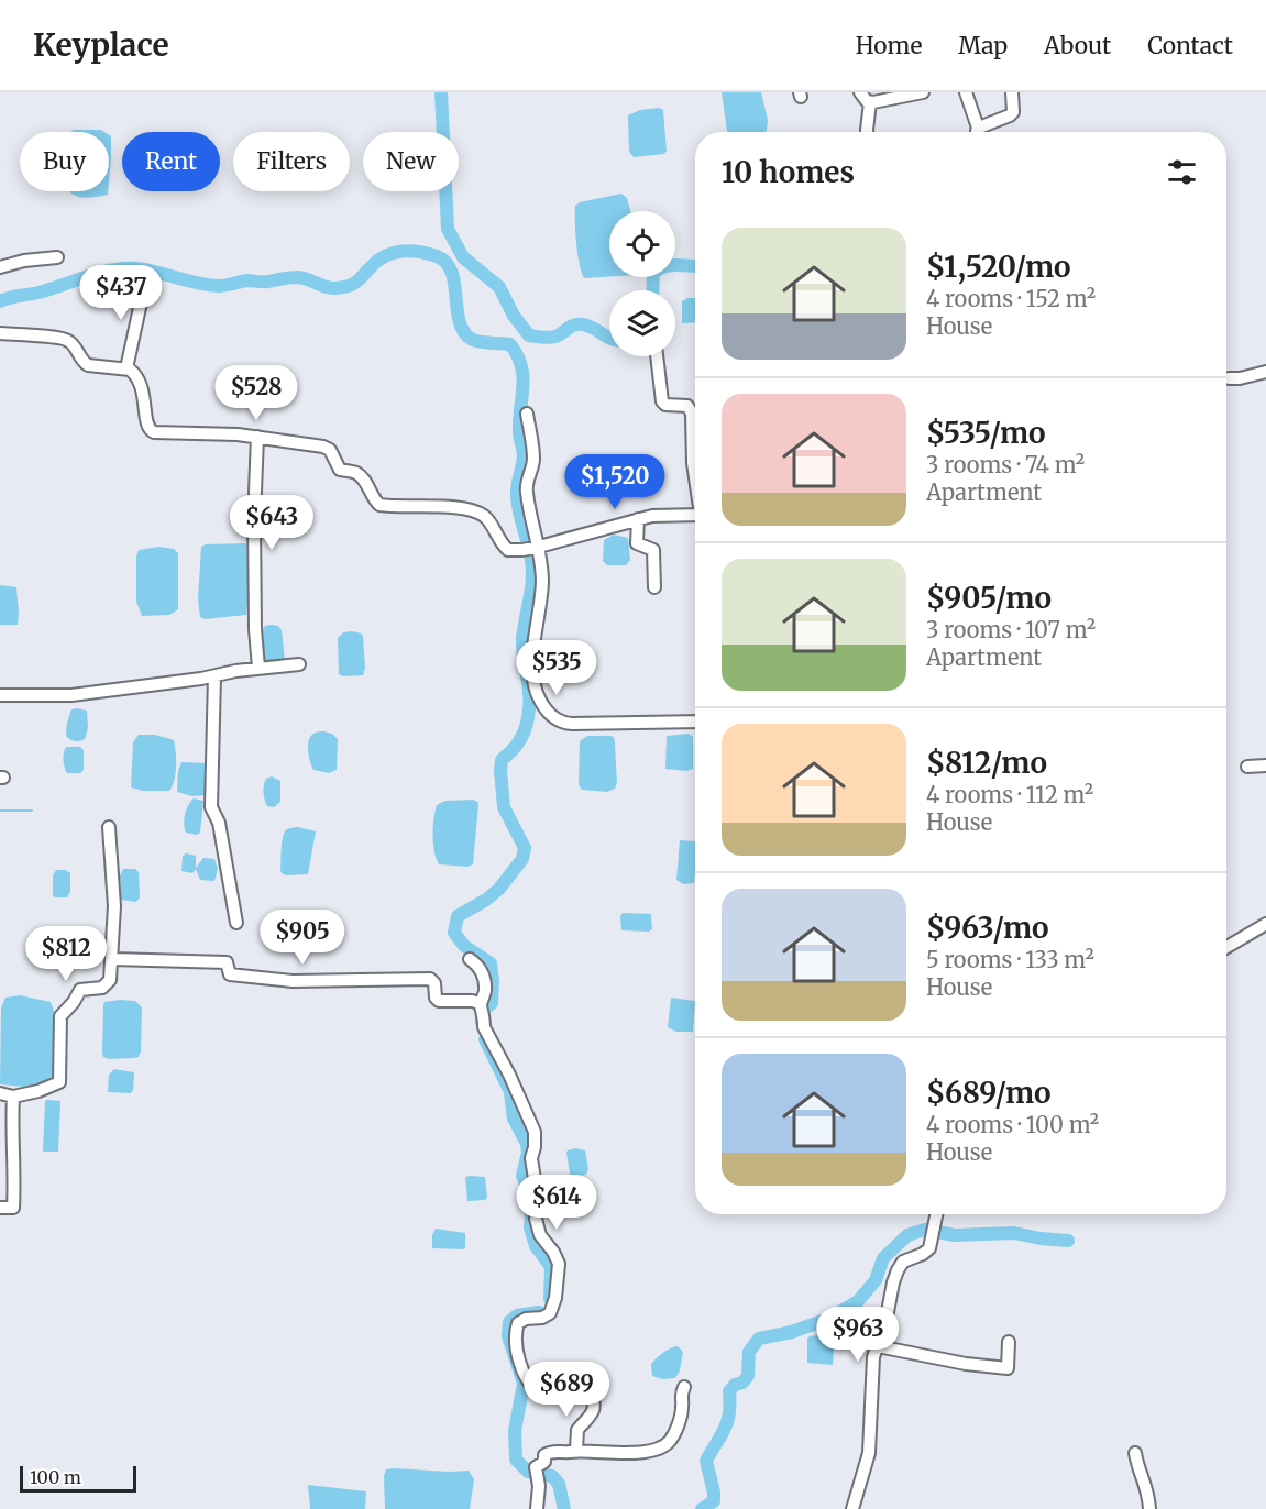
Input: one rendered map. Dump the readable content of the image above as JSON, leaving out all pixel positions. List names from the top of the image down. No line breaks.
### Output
{"scale_bar":"100 m","page":{"header":"Keyplace","nav":["Home","Map","About","Contact"],"chip":["Buy","Rent","Filters","New"],"heading":"10 homes","list":[{"name":"$1,520/mo","note":"4 rooms · 152 m² · House"},{"name":"$535/mo","note":"3 rooms · 74 m² · Apartment"},{"name":"$905/mo","note":"3 rooms · 107 m² · Apartment"},{"name":"$812/mo","note":"4 rooms · 112 m² · House"},{"name":"$963/mo","note":"5 rooms · 133 m² · House"},{"name":"$689/mo","note":"4 rooms · 100 m² · House"}],"price":["$437","$528","$1,520","$643","$535","$905","$812","$614","$963","$689"],"scale":"100 m"}}
